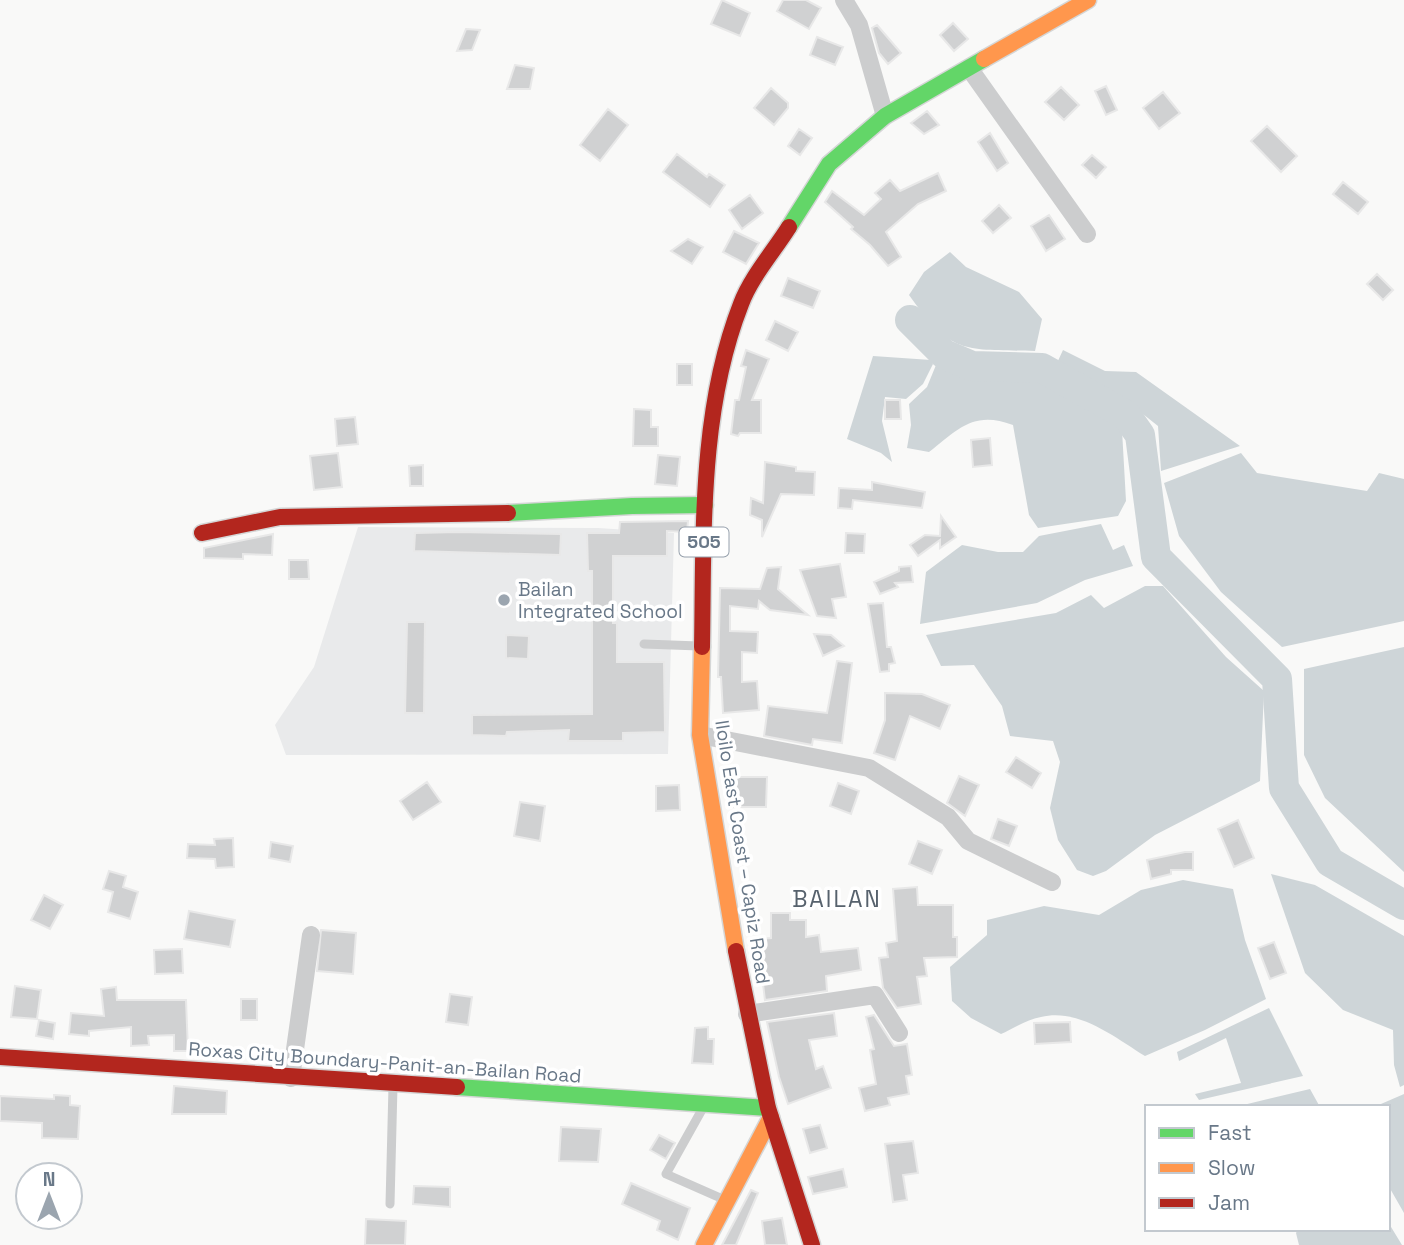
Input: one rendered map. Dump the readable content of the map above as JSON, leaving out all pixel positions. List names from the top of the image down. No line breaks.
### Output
{"streets":{"main road":["505","Iloilo East Coast – Capiz Road","Roxas City Boundary-Panit-an-Bailan Road"]},"crossings":[["Iloilo East Coast – Capiz Road","Roxas City Boundary-Panit-an-Bailan Road"]],"districts":["BAILAN"],"places":["Bailan Integrated School"],"legend":["Fast","Slow","Jam"],"north":"top"}
